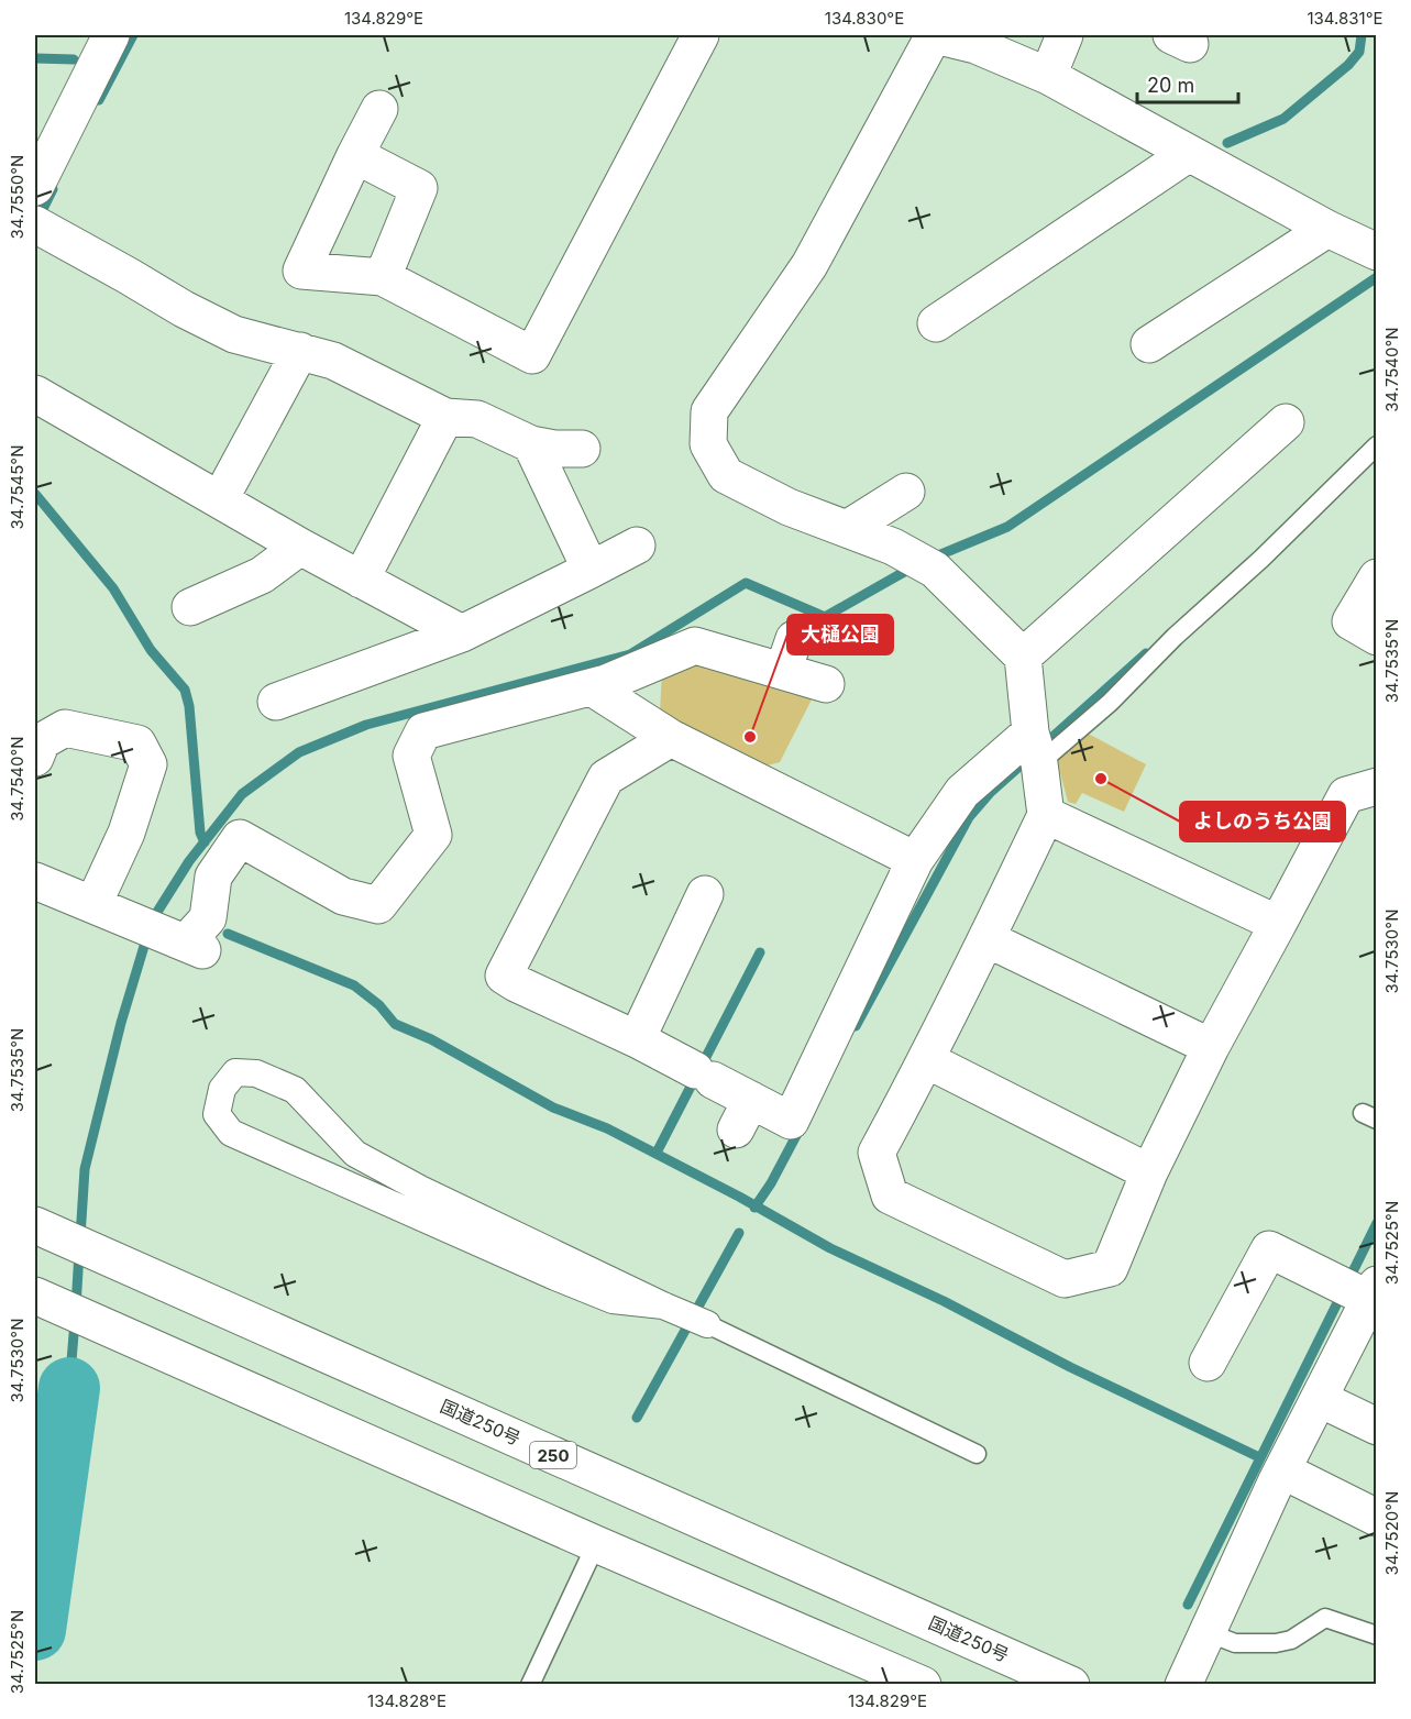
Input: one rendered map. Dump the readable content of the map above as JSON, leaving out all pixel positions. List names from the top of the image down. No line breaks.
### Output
{"streets":{"main road":["国道250号","250"]},"places":["大樋公園","よしのうち公園"],"scale_bar":"20 m","coordinates":["134.829°E","134.830°E","134.831°E","34.7550°N","34.7540°N","34.7545°N","34.7535°N","34.7530°N","34.7525°N","34.7520°N","134.828°E"]}
